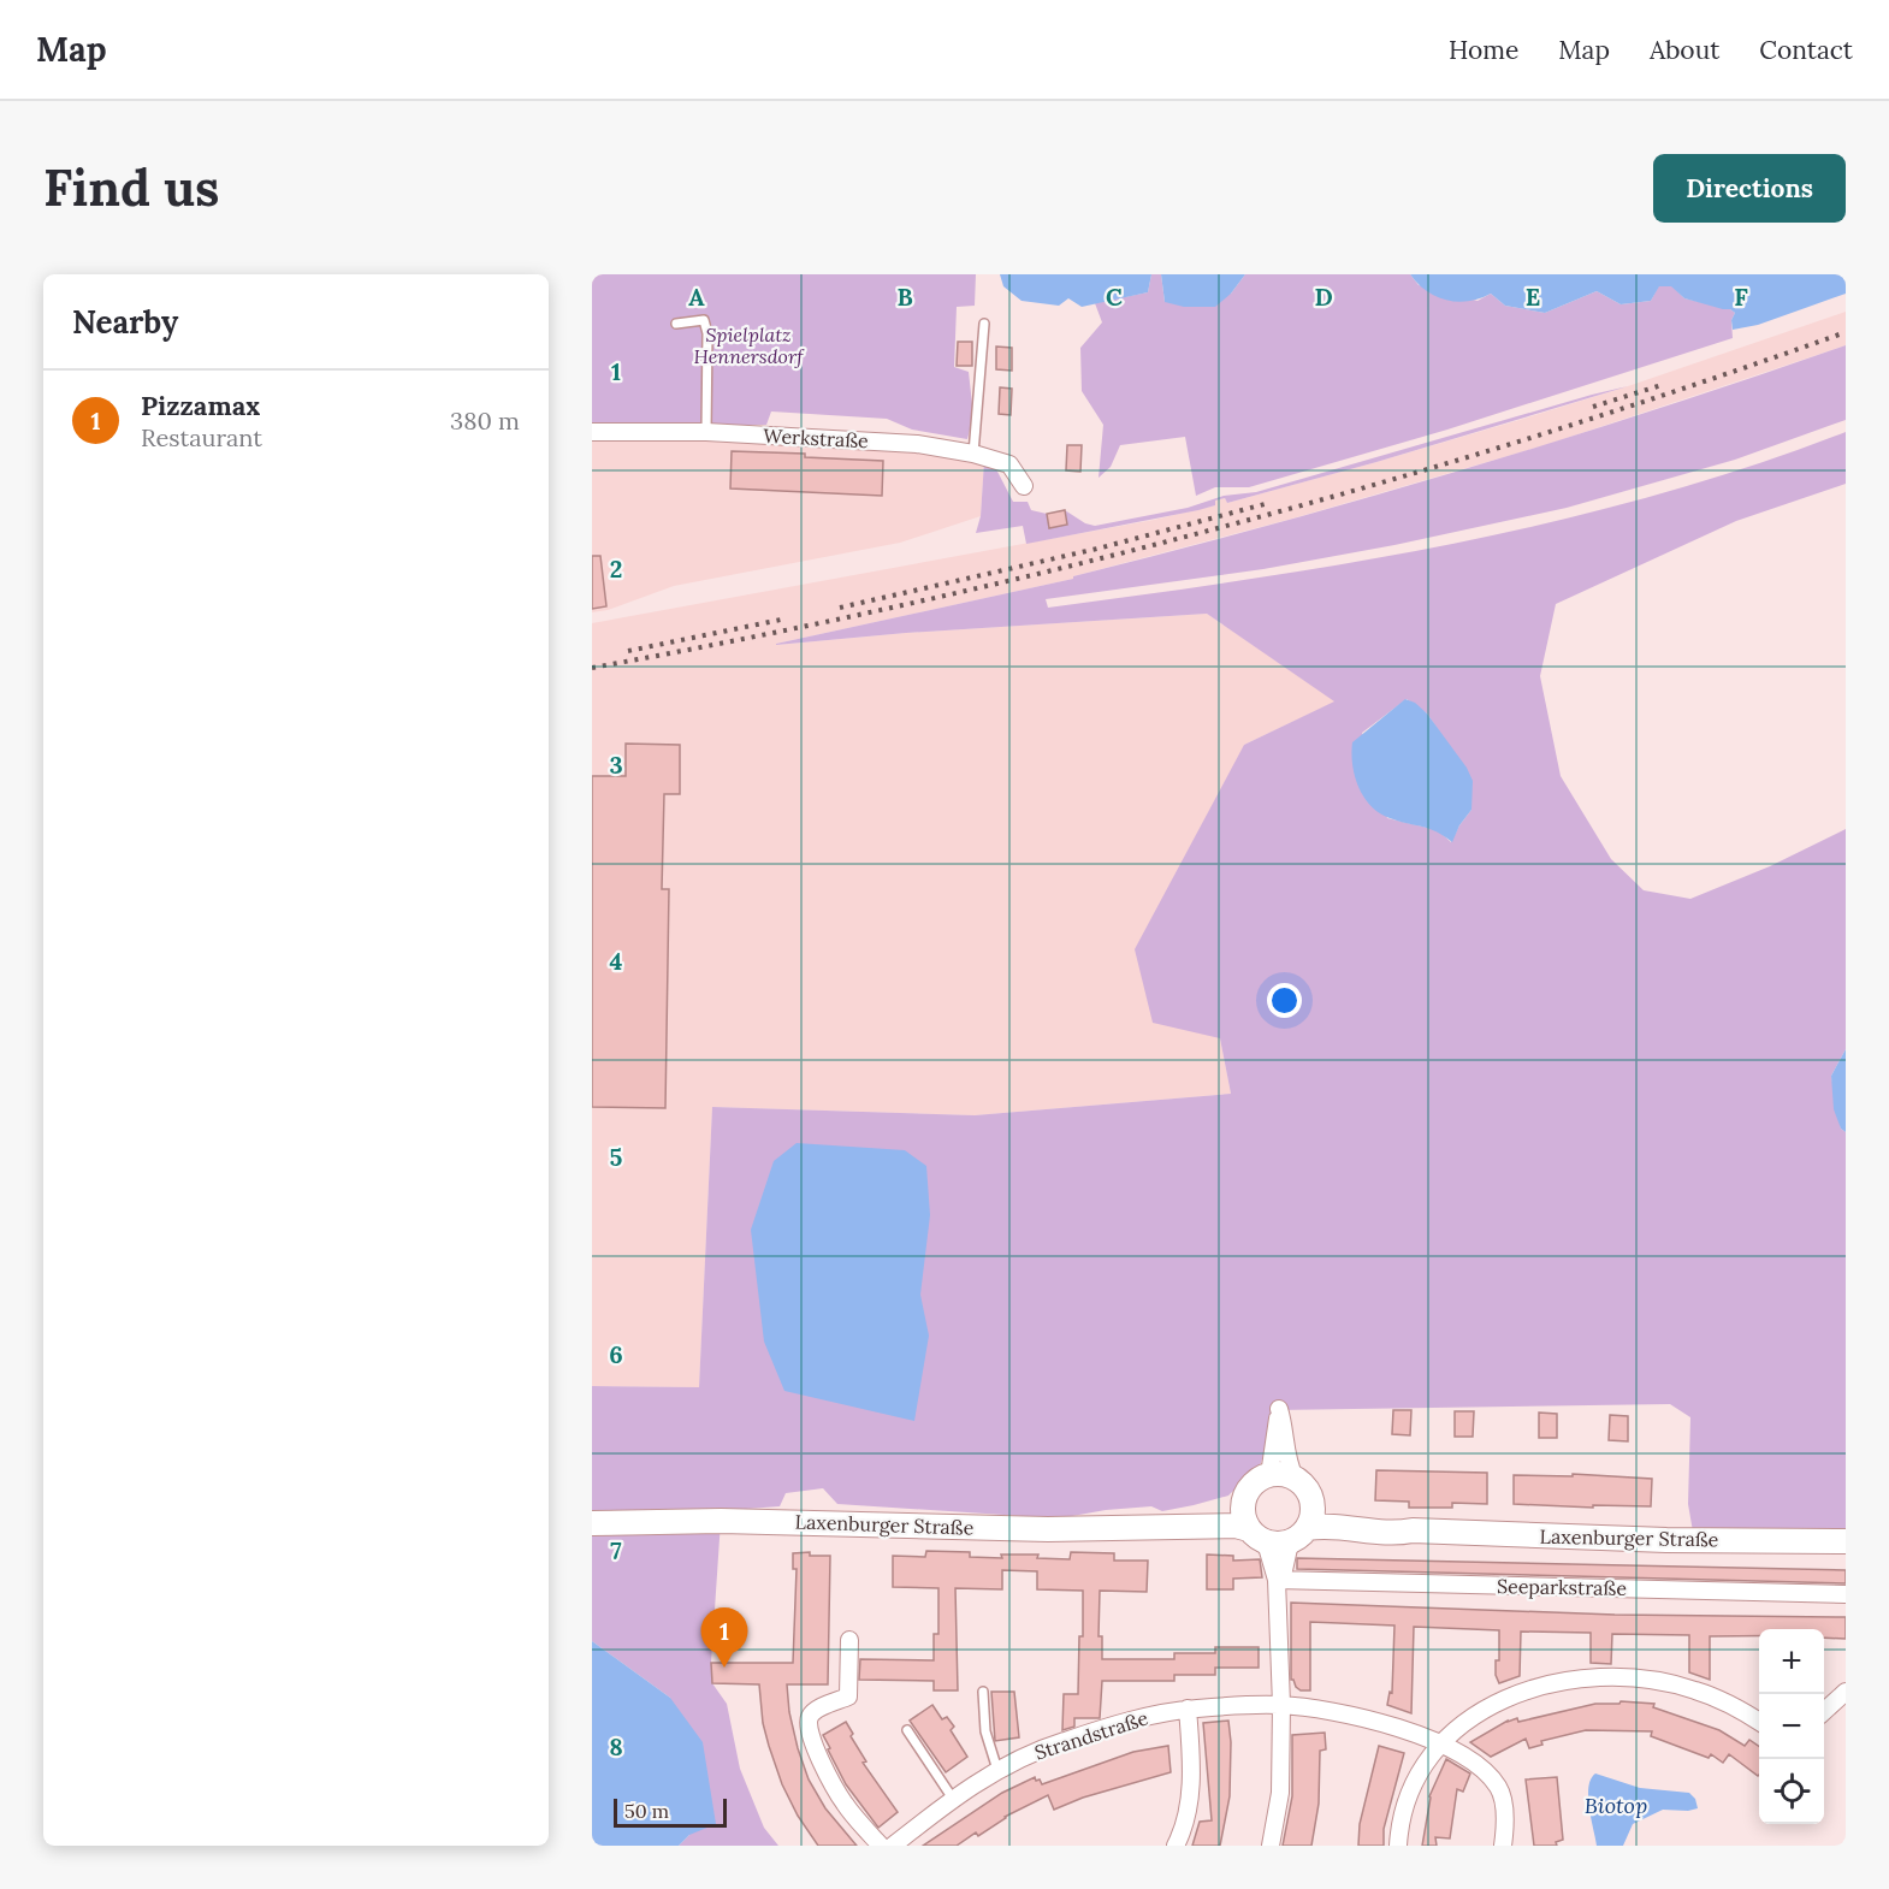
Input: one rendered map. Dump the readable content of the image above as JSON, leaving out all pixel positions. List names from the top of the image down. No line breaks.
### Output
{"streets":{"main road":["Laxenburger Straße"],"street":["Werkstraße","Seeparkstraße","Strandstraße"]},"water":["Biotop"],"parks":["Spielplatz Hennersdorf"],"scale_bar":"50 m","page":{"header":"Map","nav":["Home","Map","About","Contact"],"buttons":"Directions","title":"Find us","heading":"Nearby","list":[{"mark":"1","name":"Pizzamax","note":"Restaurant","value":"380 m"}],"pins":"1","map_buttons":["+","−"],"scale":"50 m"},"grid":{"columns":["A","B","C","D","E","F"],"rows":["1","2","3","4","5","6","7","8"]}}
